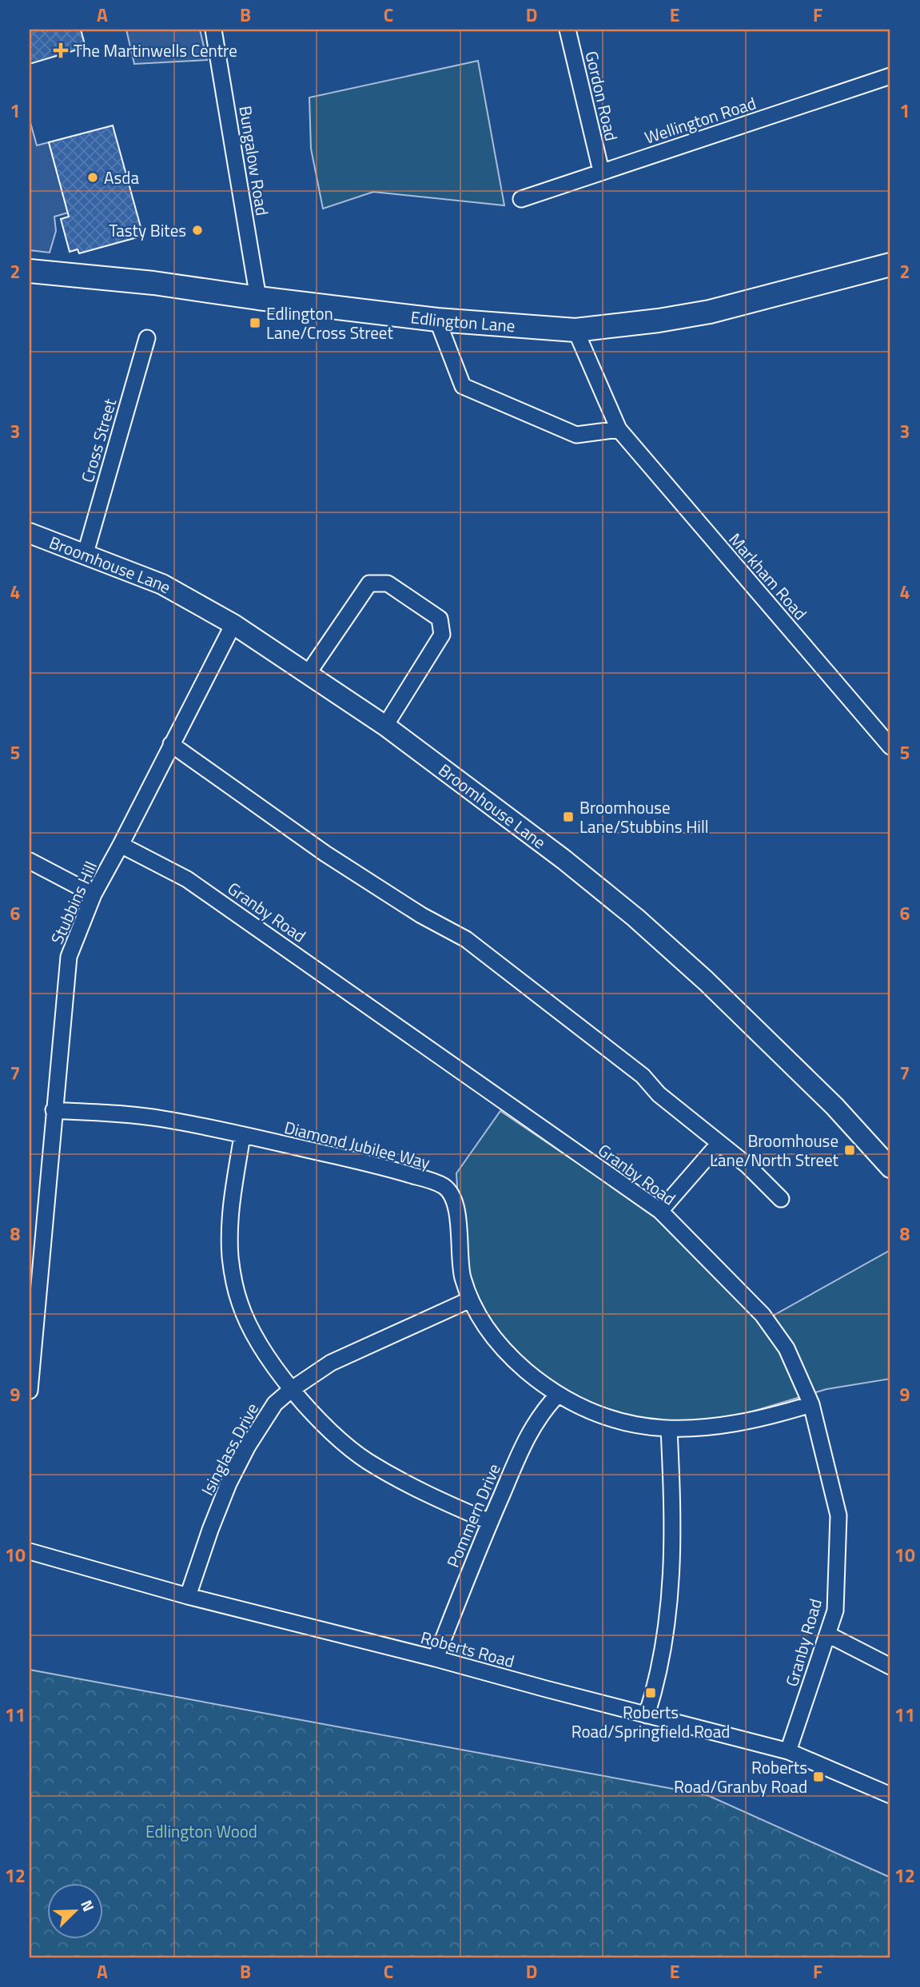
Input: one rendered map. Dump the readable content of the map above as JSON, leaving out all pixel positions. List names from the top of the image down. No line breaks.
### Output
{"streets":{"main road":["Edlington Lane"],"street":["Gordon Road","Wellington Road","Bungalow Road","Cross Street","Broomhouse Lane","Markham Road","Stubbins Hill","Granby Road","Diamond Jubilee Way","Isinglass Drive","Pommern Drive","Roberts Road"]},"crossings":[["Gordon Road","Wellington Road"],["Bungalow Road","Edlington Lane"],["Edlington Lane","Markham Road"],["Cross Street","Broomhouse Lane"],["Broomhouse Lane","Stubbins Hill"],["Stubbins Hill","Granby Road"],["Stubbins Hill","Diamond Jubilee Way"],["Granby Road","Diamond Jubilee Way"],["Granby Road","Roberts Road"],["Diamond Jubilee Way","Isinglass Drive"],["Diamond Jubilee Way","Pommern Drive"],["Isinglass Drive","Roberts Road"],["Pommern Drive","Roberts Road"]],"parks":["Edlington Wood"],"places":{"health":["The Martinwells Centre"],"other":["Asda","Tasty Bites"],"transit":["Edlington Lane/Cross Street","Broomhouse Lane/Stubbins Hill","Broomhouse Lane/North Street","Roberts Road/Springfield Road","Roberts Road/Granby Road"]},"north":"top right","grid":{"columns":["A","B","C","D","E","F"],"rows":["1","2","3","4","5","6","7","8","9","10","11","12"]}}
